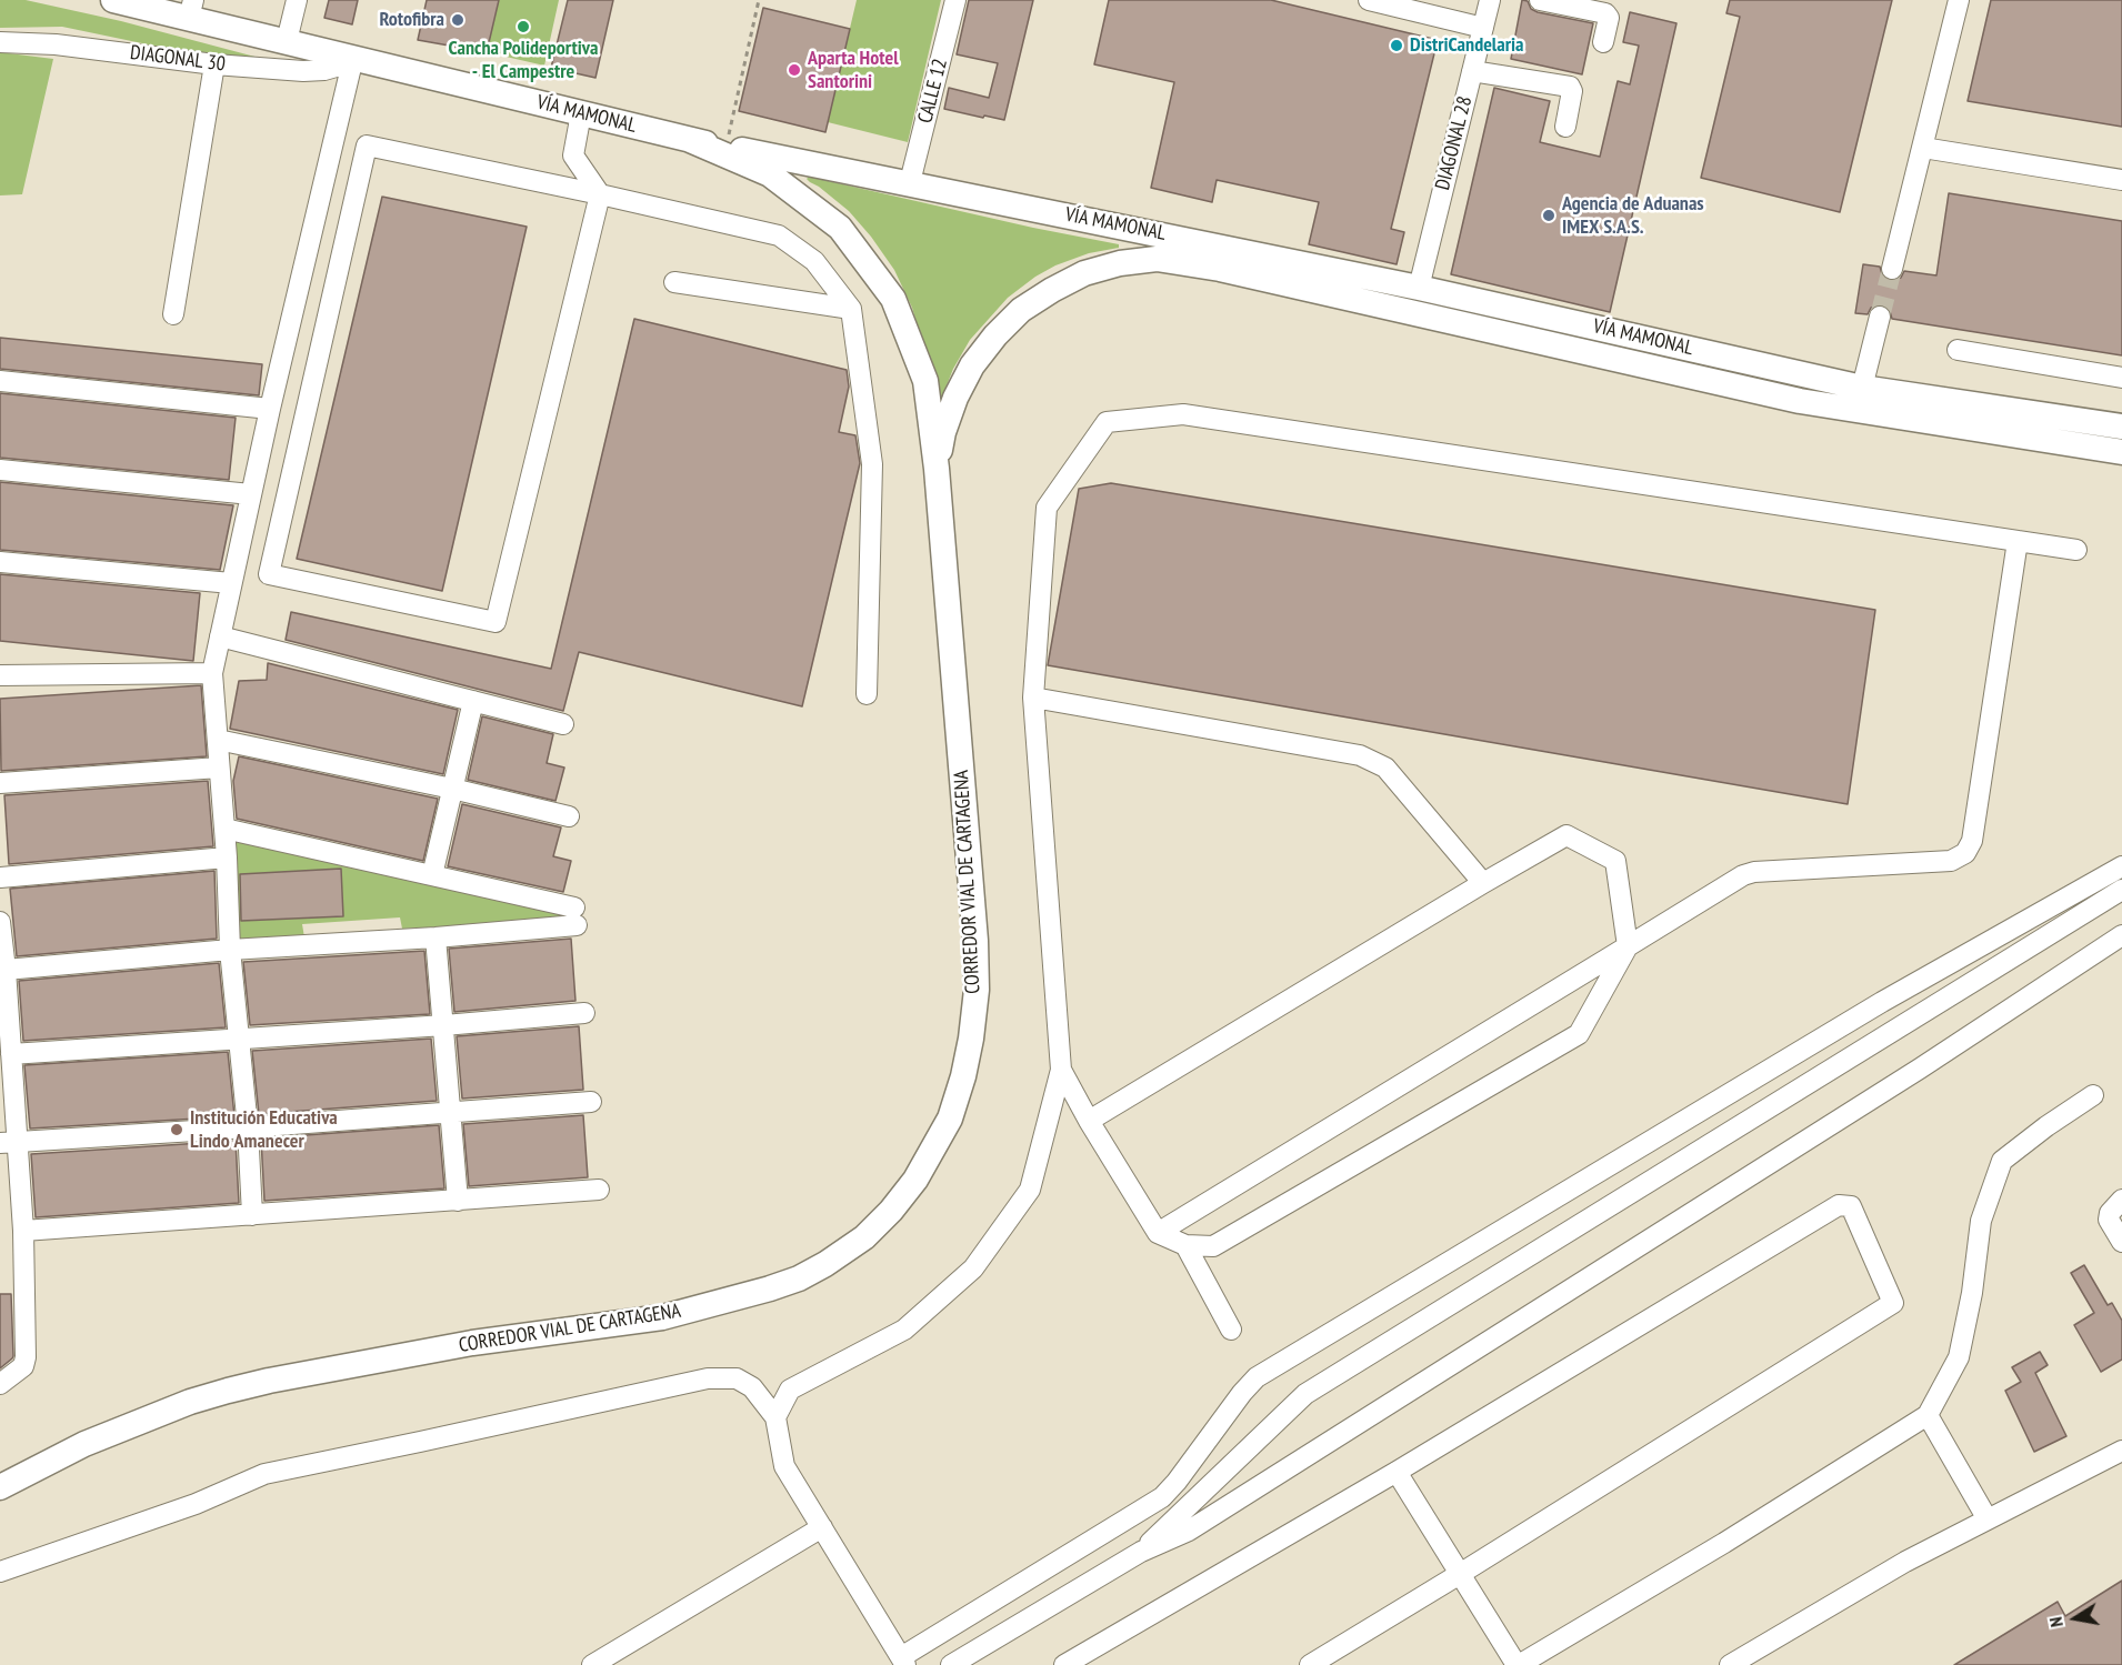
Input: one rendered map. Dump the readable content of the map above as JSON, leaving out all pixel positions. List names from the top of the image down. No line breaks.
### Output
{"streets":{"main road":["VÍA MAMONAL","CORREDOR VIAL DE CARTAGENA"],"street":["DIAGONAL 30","CALLE 12","DIAGONAL 28"]},"crossings":[["DIAGONAL 30","VÍA MAMONAL"],["CALLE 12","VÍA MAMONAL"],["VÍA MAMONAL","DIAGONAL 28"],["VÍA MAMONAL","CORREDOR VIAL DE CARTAGENA"]],"places":["Rotofibra","Cancha Polideportiva - El Campestre","DistriCandelaria","Aparta Hotel Santorini","Agencia de Aduanas IMEX S.A.S.","Institución Educativa Lindo Amanecer"],"north":"left"}
